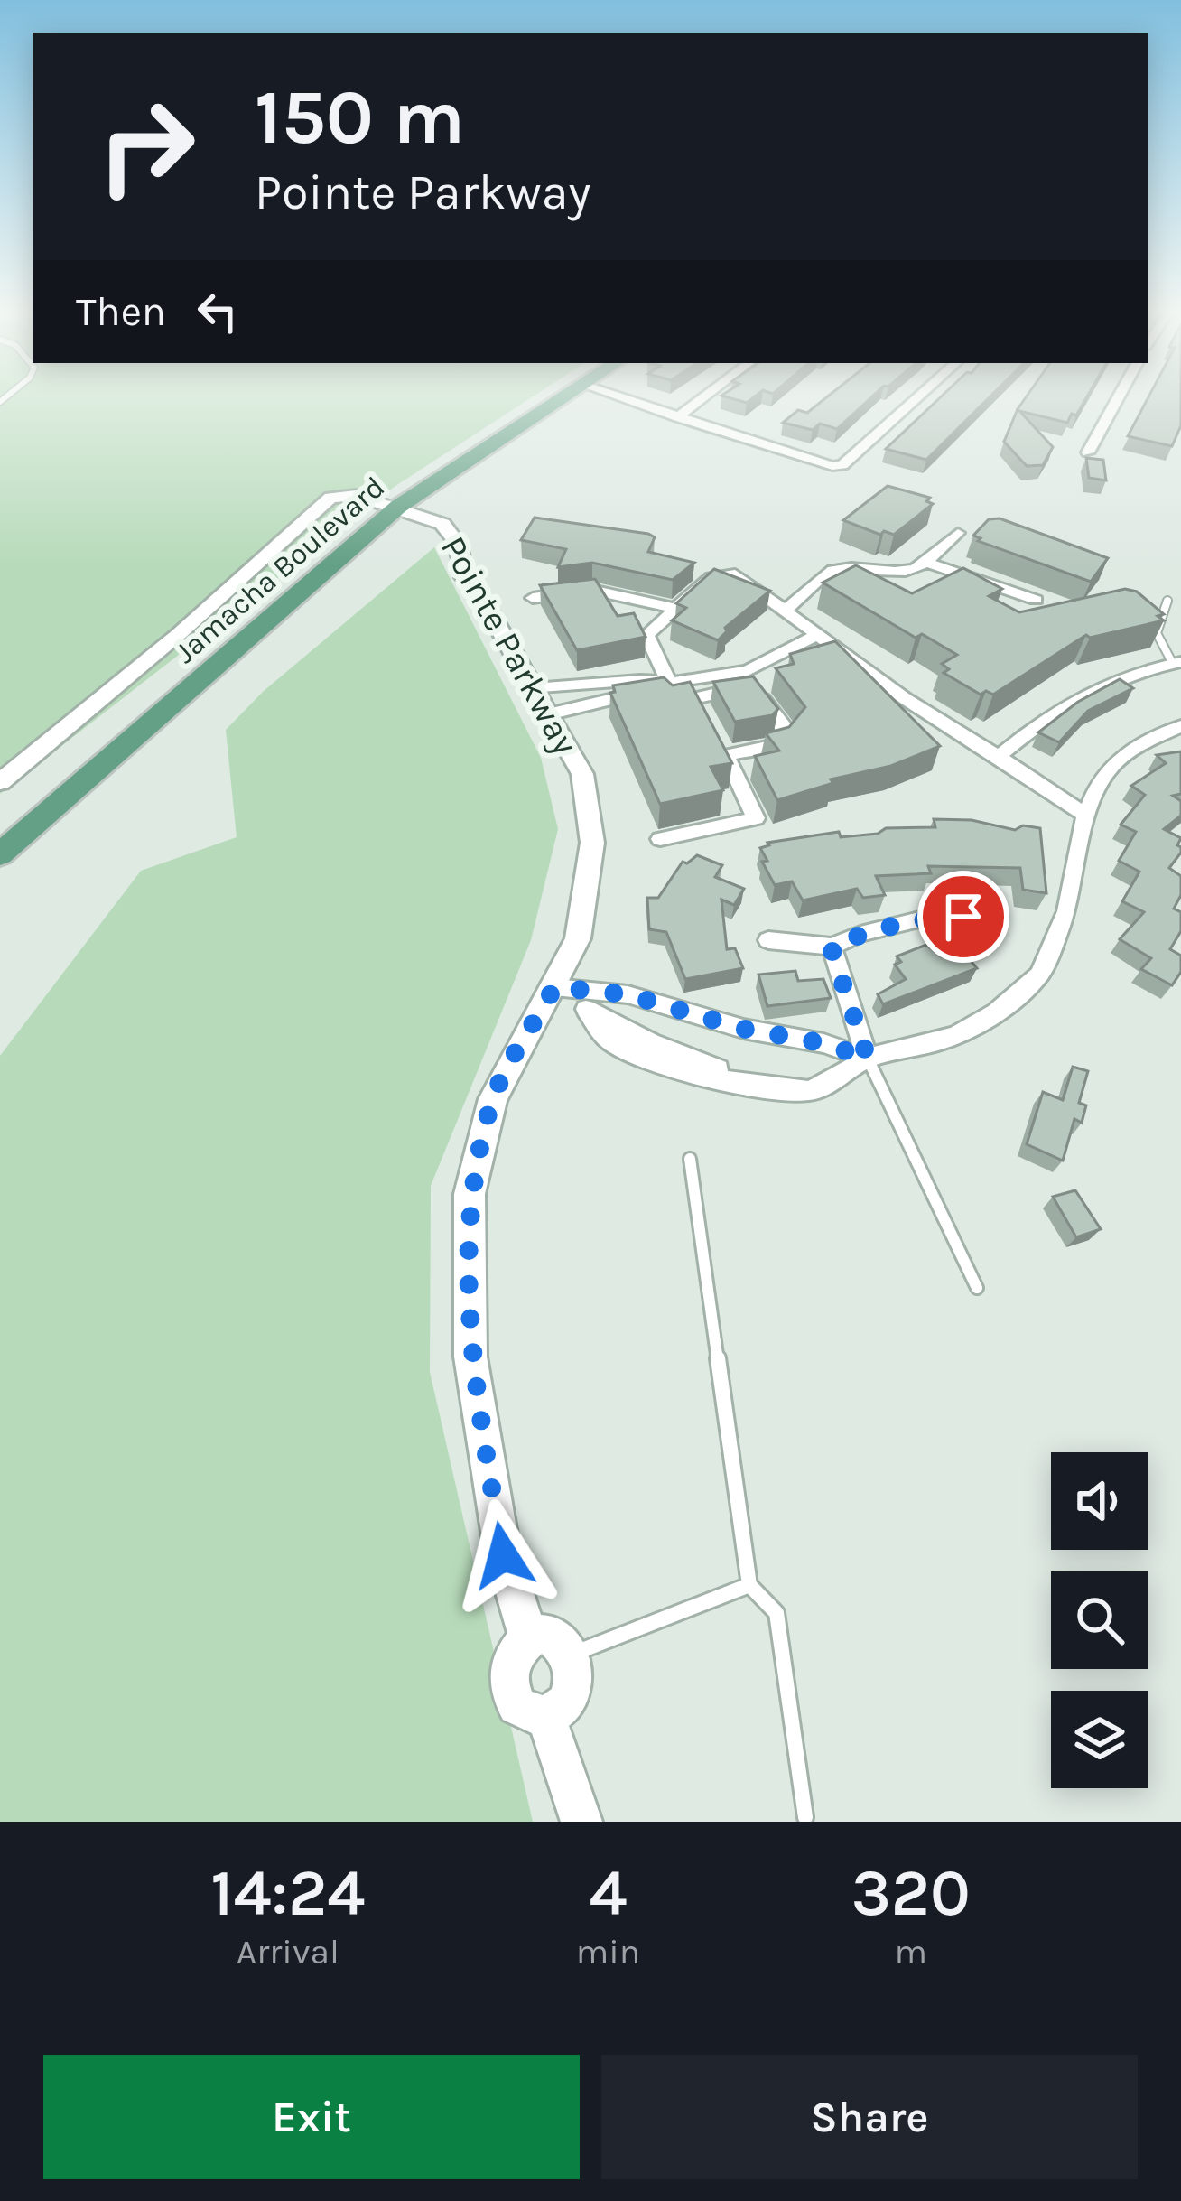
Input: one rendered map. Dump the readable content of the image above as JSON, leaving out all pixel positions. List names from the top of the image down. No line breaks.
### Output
{"streets":{"main road":["Jamacha Boulevard"],"street":["Pointe Parkway"]},"crossings":[["Jamacha Boulevard","Pointe Parkway"]],"page":{"turn":["150 m","Pointe Parkway"],"then":"Then","eta":["14:24","Arrival","4","min","320","m"],"buttons":["Exit","Share"]}}
